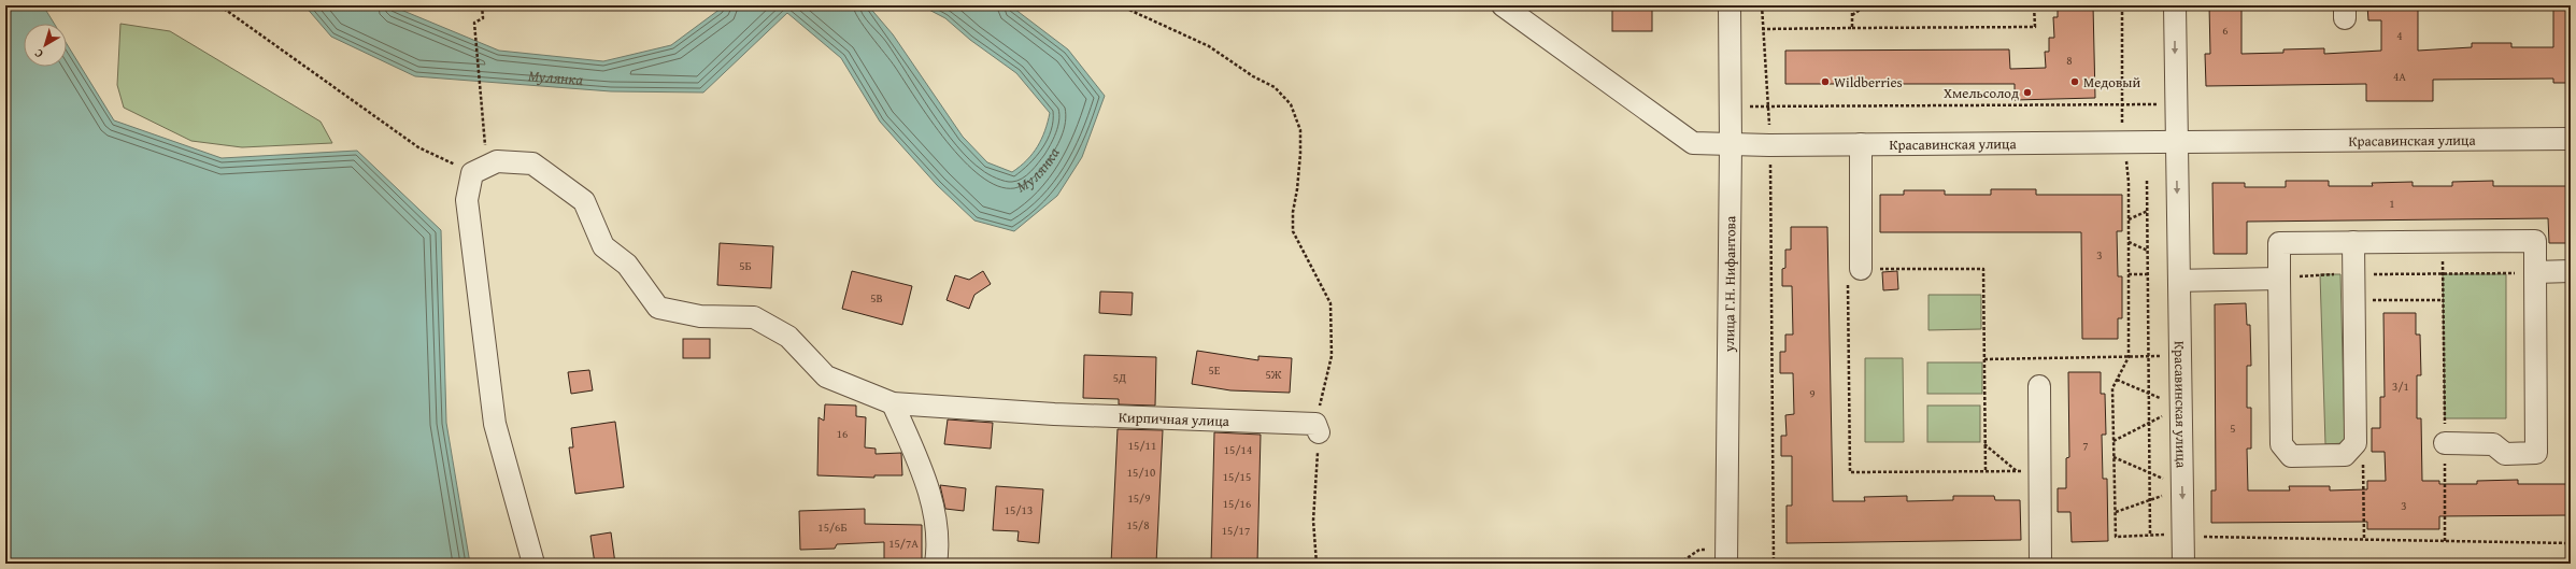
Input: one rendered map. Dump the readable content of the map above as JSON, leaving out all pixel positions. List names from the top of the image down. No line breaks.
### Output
{"streets":{"street":["Красавинская улица","улица Г.Н. Нифантова","Кирпичная улица"]},"crossings":[["Красавинская улица","улица Г.Н. Нифантова"]],"water":["Мулянка"],"places":["Wildberries","Медовый","Хмельсолод"],"house_numbers":["6","4","8","4А","1","3","5Б","5В","5Е","5Ж","5Д","3/1","9","5","16","15/11","7","15/14","15/10","15/15","15/9","15/16","3","15/13","15/8","15/6Б","15/17","15/7А"],"north":"bottom left"}
